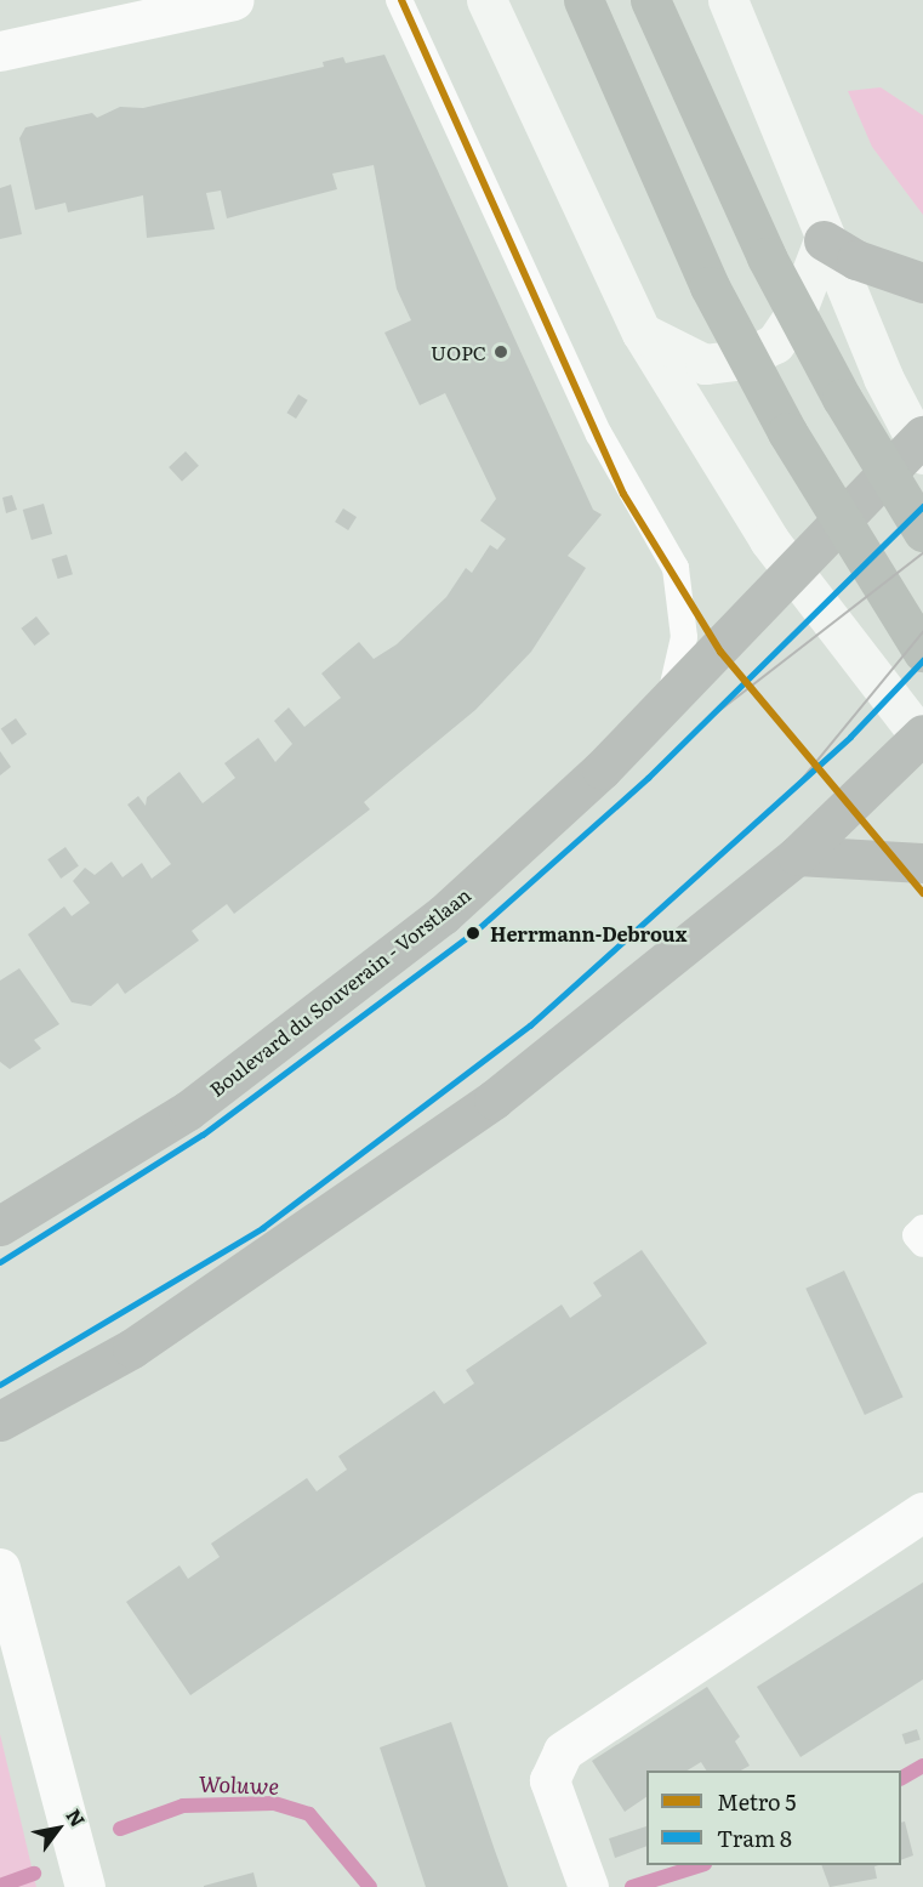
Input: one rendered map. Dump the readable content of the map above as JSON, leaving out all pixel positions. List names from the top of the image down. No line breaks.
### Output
{"streets":{"main road":["Boulevard du Souverain - Vorstlaan"]},"water":["Woluwe"],"places":["UOPC","Herrmann-Debroux"],"lines":["metro line 5","tram line 8"],"legend":["Metro 5","Tram 8"],"north":"top right"}
